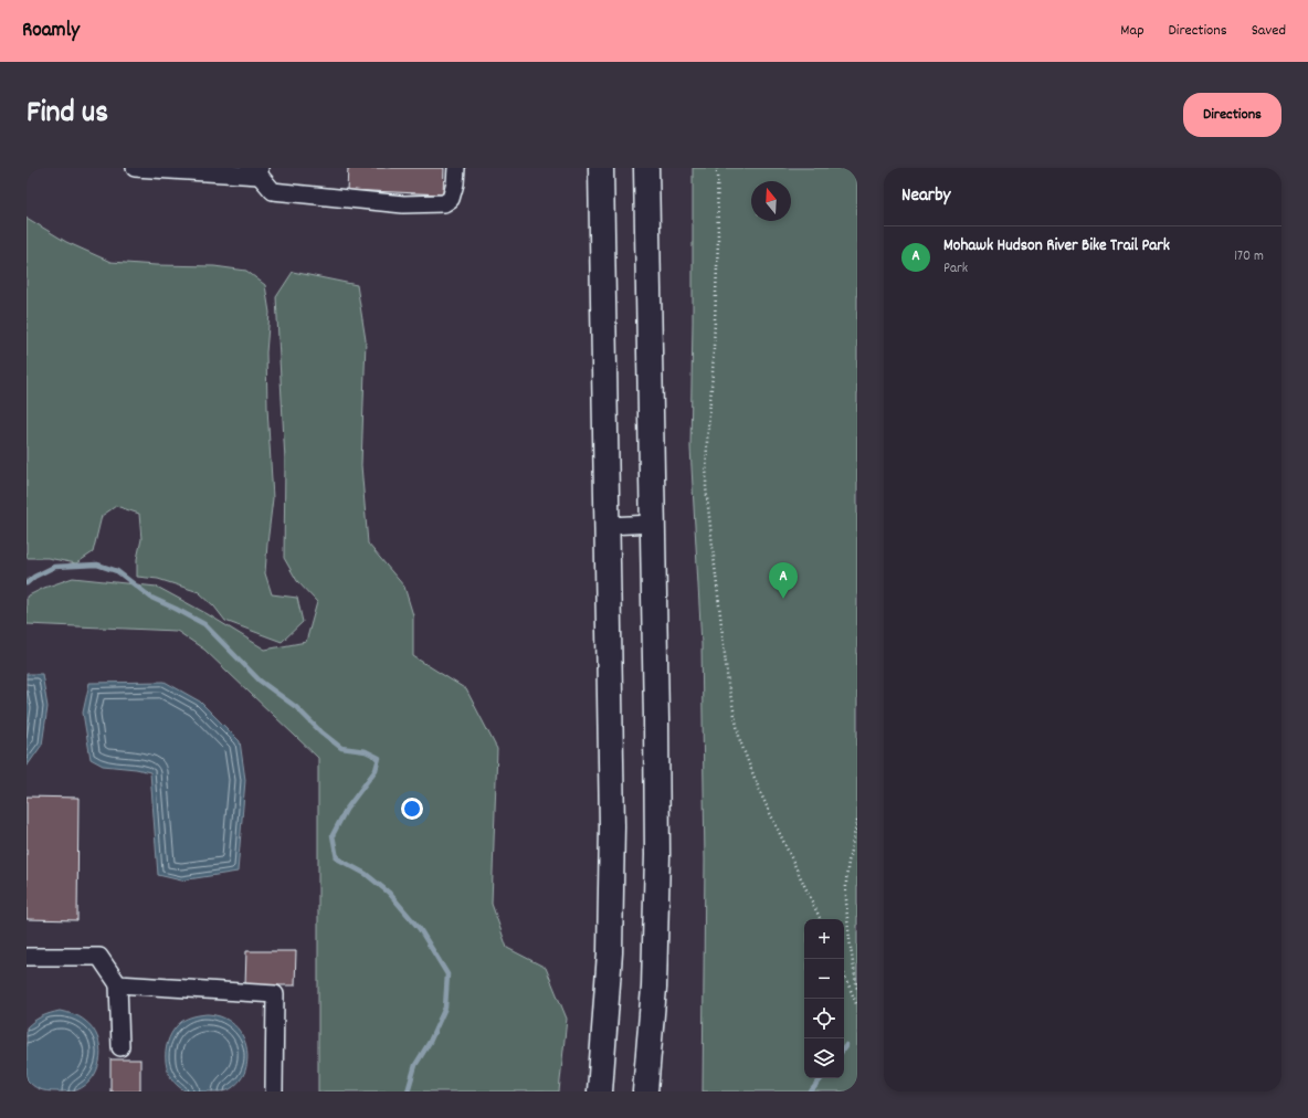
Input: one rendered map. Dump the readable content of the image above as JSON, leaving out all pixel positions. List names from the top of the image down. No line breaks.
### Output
{"north":"top","page":{"header":"Roamly","nav":["Map","Directions","Saved"],"title":"Find us","buttons":"Directions","heading":"Nearby","list":[{"mark":"A","name":"Mohawk Hudson River Bike Trail Park","note":"Park","value":"170 m"}],"pins":"A","map_buttons":["+","−"]}}
